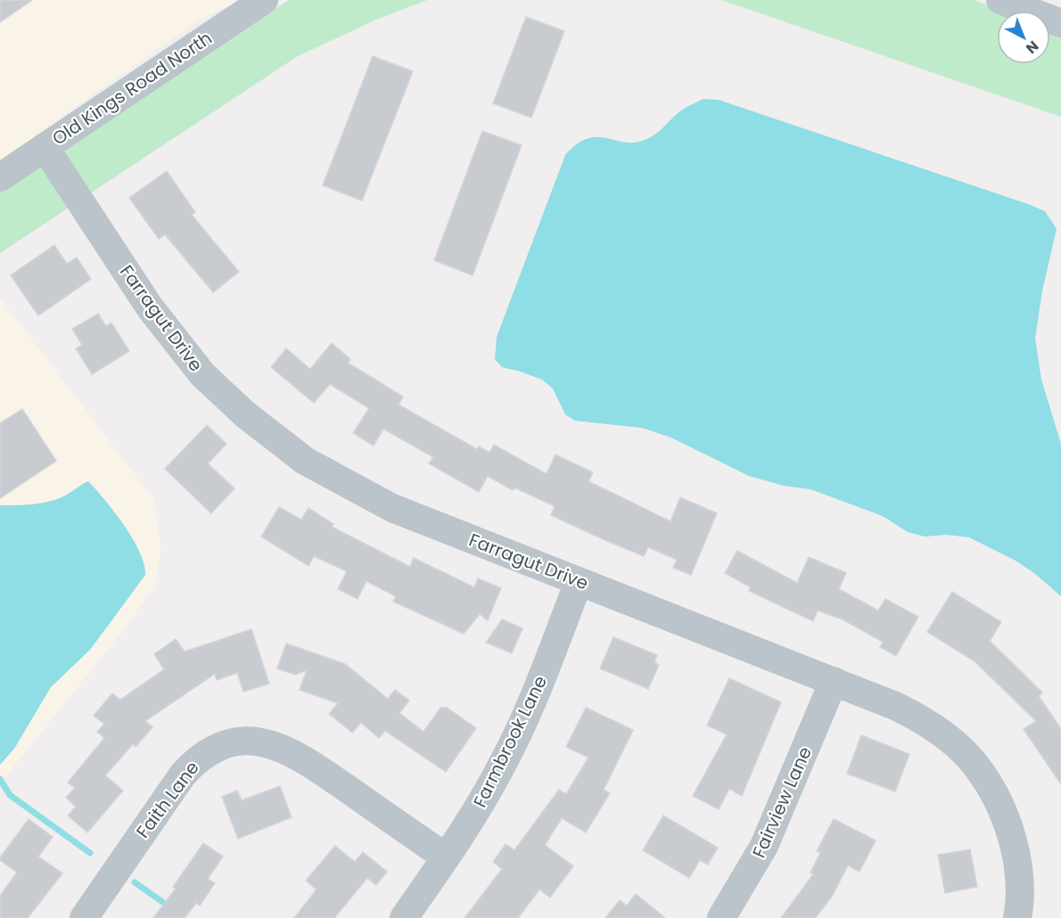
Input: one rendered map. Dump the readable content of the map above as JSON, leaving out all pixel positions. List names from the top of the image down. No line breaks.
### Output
{"streets":{"street":["Old Kings Road North","Farragut Drive","Farmbrook Lane","Faith Lane","Fairview Lane"]},"crossings":[["Old Kings Road North","Farragut Drive"],["Farragut Drive","Farmbrook Lane"],["Farragut Drive","Fairview Lane"],["Farmbrook Lane","Faith Lane"]],"north":"bottom right"}
